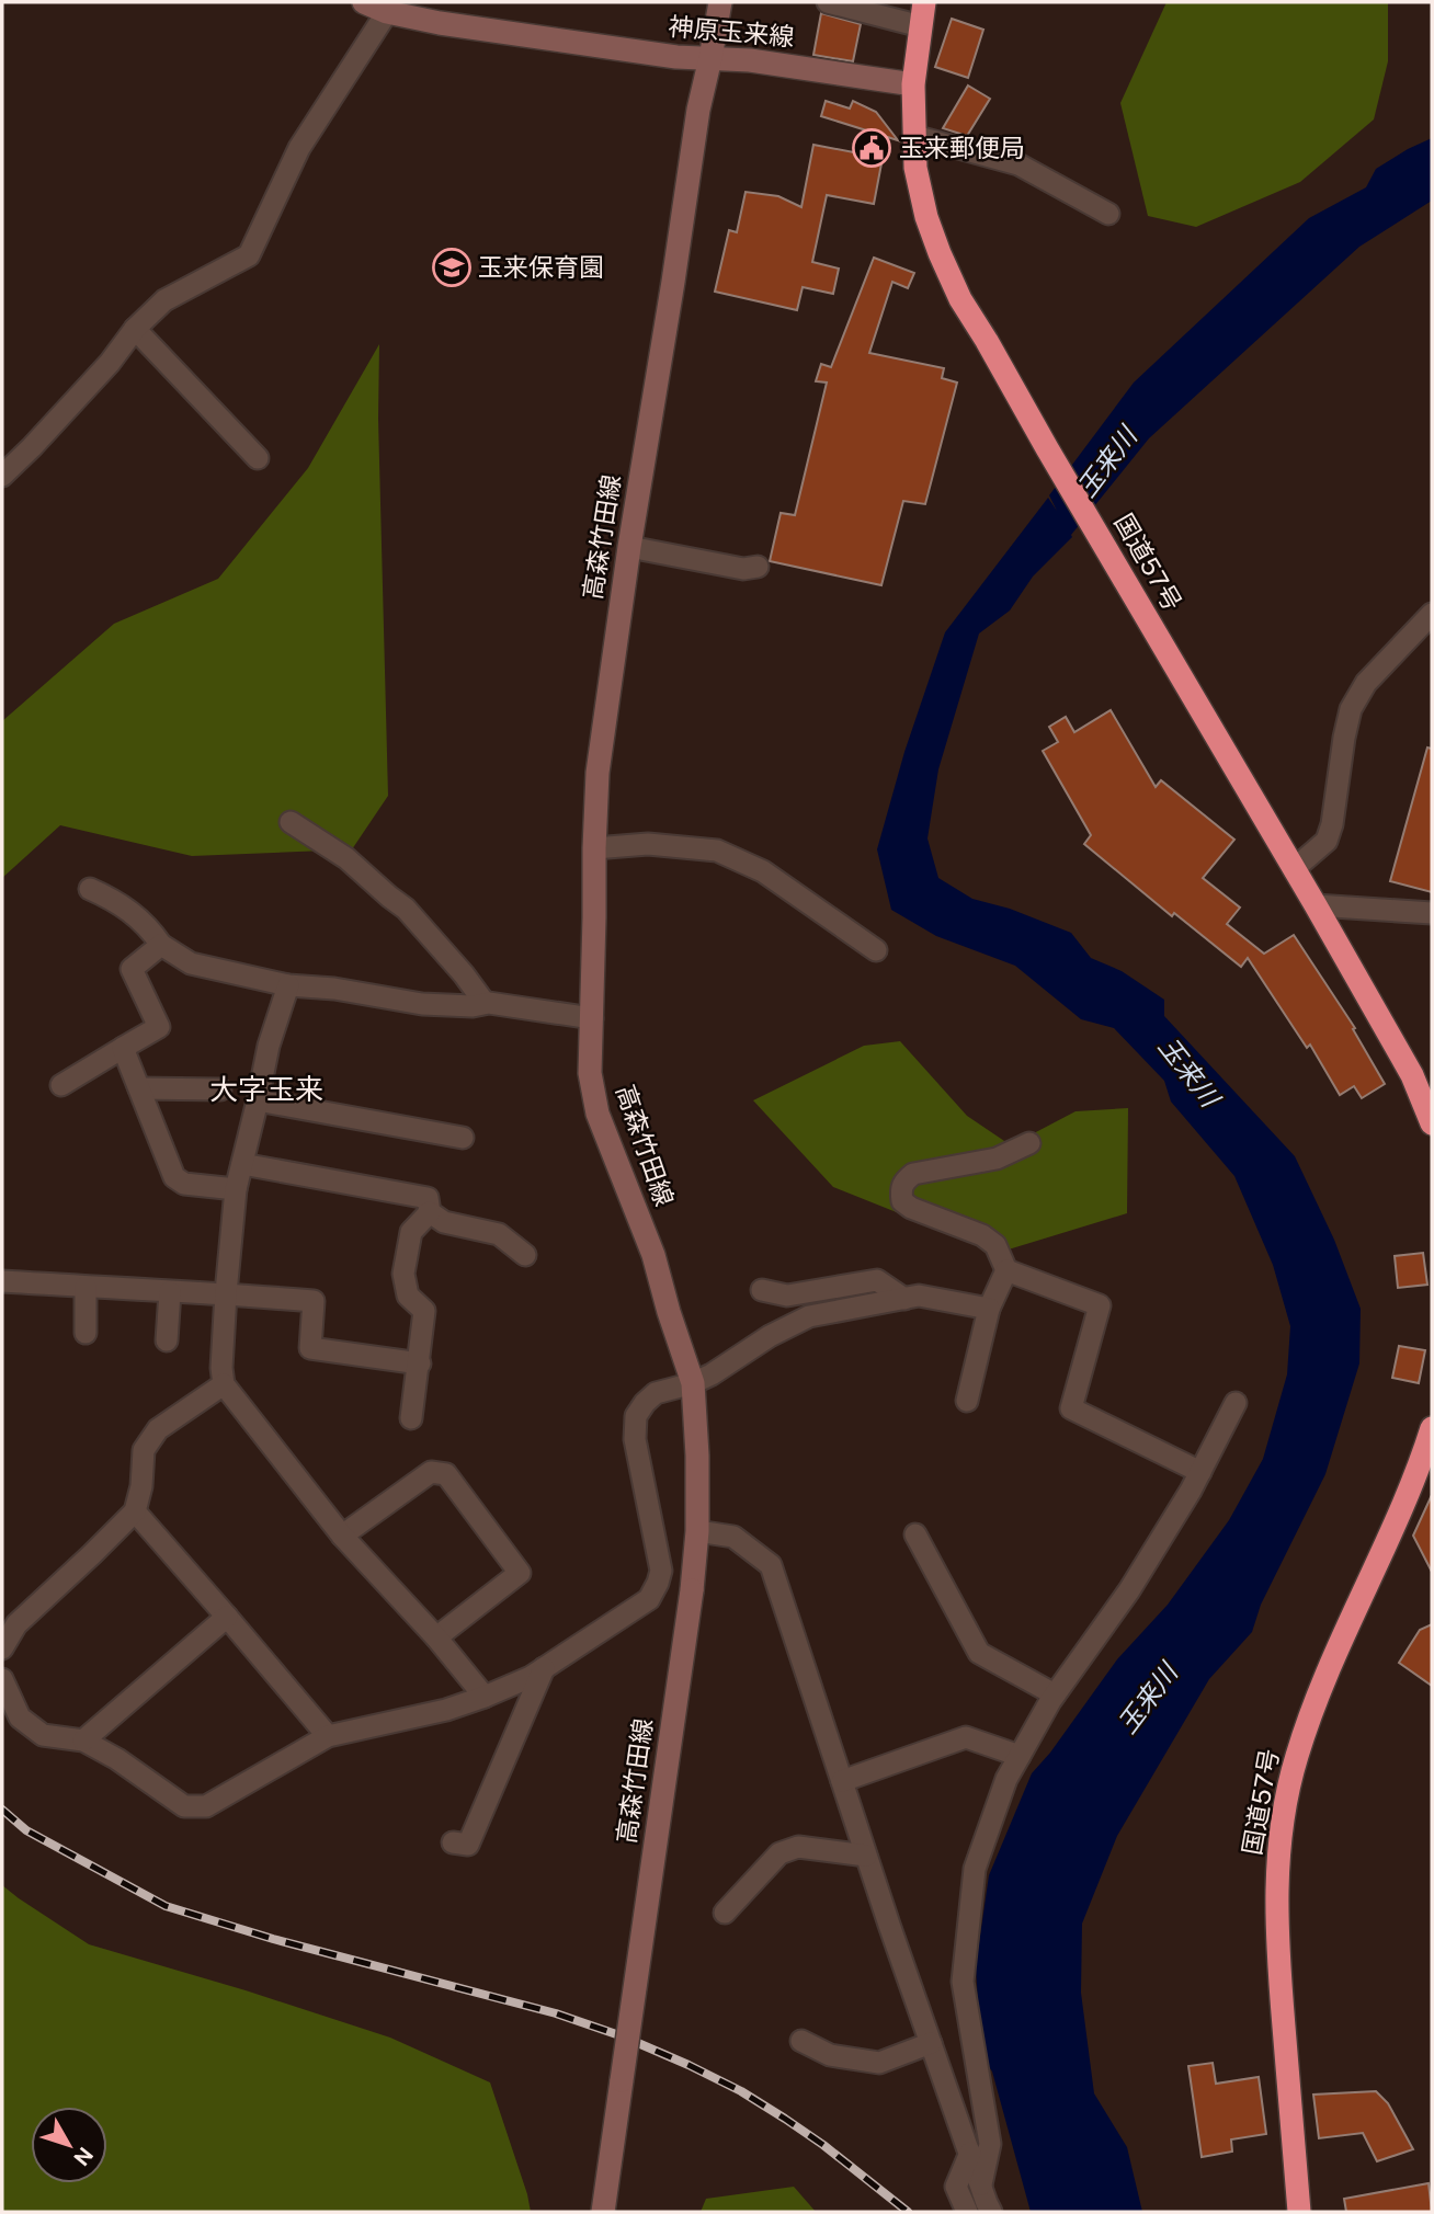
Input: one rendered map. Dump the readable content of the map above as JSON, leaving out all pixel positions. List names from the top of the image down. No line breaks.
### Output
{"streets":{"highway":["国道57号"],"main road":["神原玉来線","高森竹田線"]},"crossings":[["神原玉来線","高森竹田線"],["神原玉来線","国道57号"]],"districts":["大字玉来"],"water":["玉来川"],"places":{"public building":["玉来郵便局"],"school or university":["玉来保育園"]},"north":"bottom right"}
